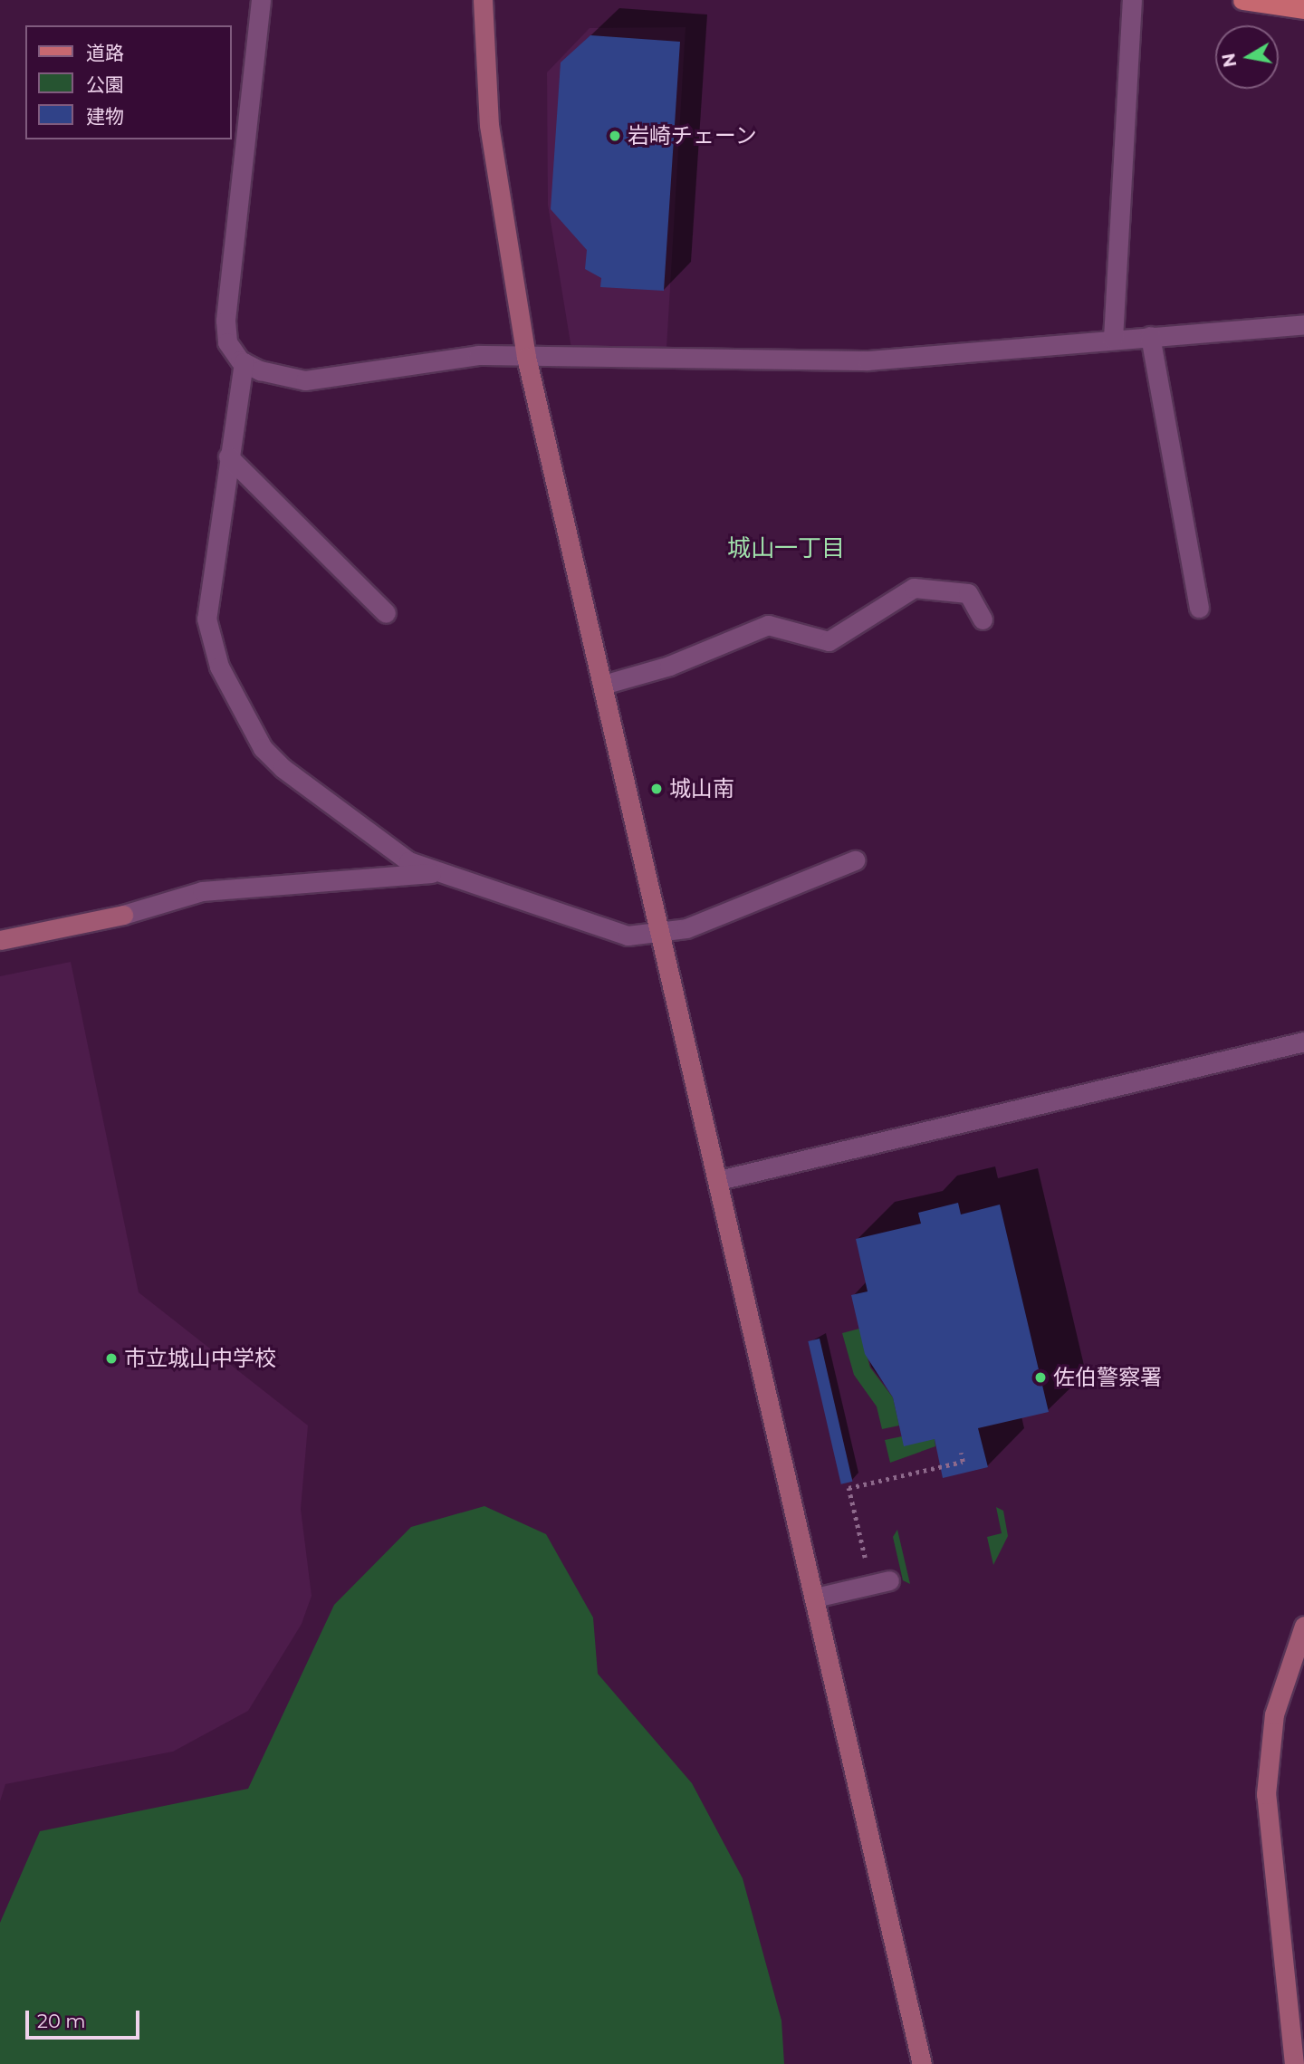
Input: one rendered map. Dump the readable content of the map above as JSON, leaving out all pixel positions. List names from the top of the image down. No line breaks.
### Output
{"districts":["城山一丁目"],"places":["岩崎チェーン","城山南","市立城山中学校","佐伯警察署"],"legend":["道路","公園","建物"],"scale_bar":"20 m","north":"left"}
